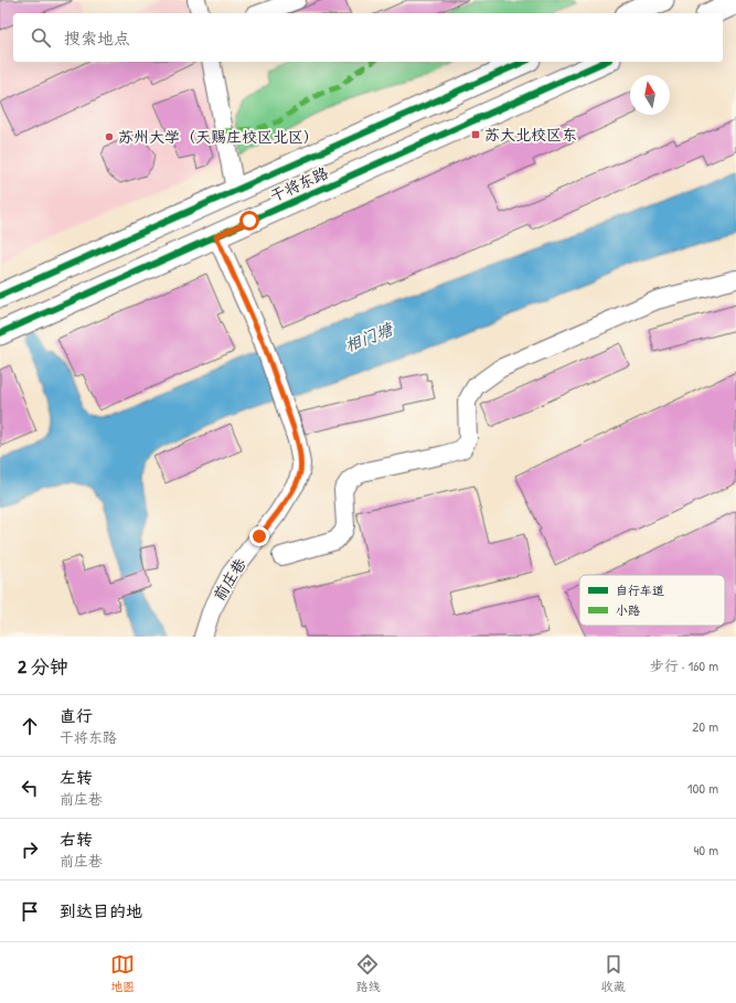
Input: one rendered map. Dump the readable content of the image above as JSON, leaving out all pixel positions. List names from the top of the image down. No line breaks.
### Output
{"streets":{"main road":["干将东路"],"street":["前庄巷"]},"crossings":[["干将东路","前庄巷"]],"water":["相门塘"],"places":{"transit":["苏大北校区东"],"other":["苏州大学（天赐庄校区北区）"]},"legend":["自行车道","小路"],"north":"top","page":{"search":"搜索地点","heading":["2 分钟","步行 · 160 m"],"list":[["直行","干将东路","20 m"],["左转","前庄巷","100 m"],["右转","前庄巷","40 m"],"到达目的地"],"nav":["地图","路线","收藏"]}}
